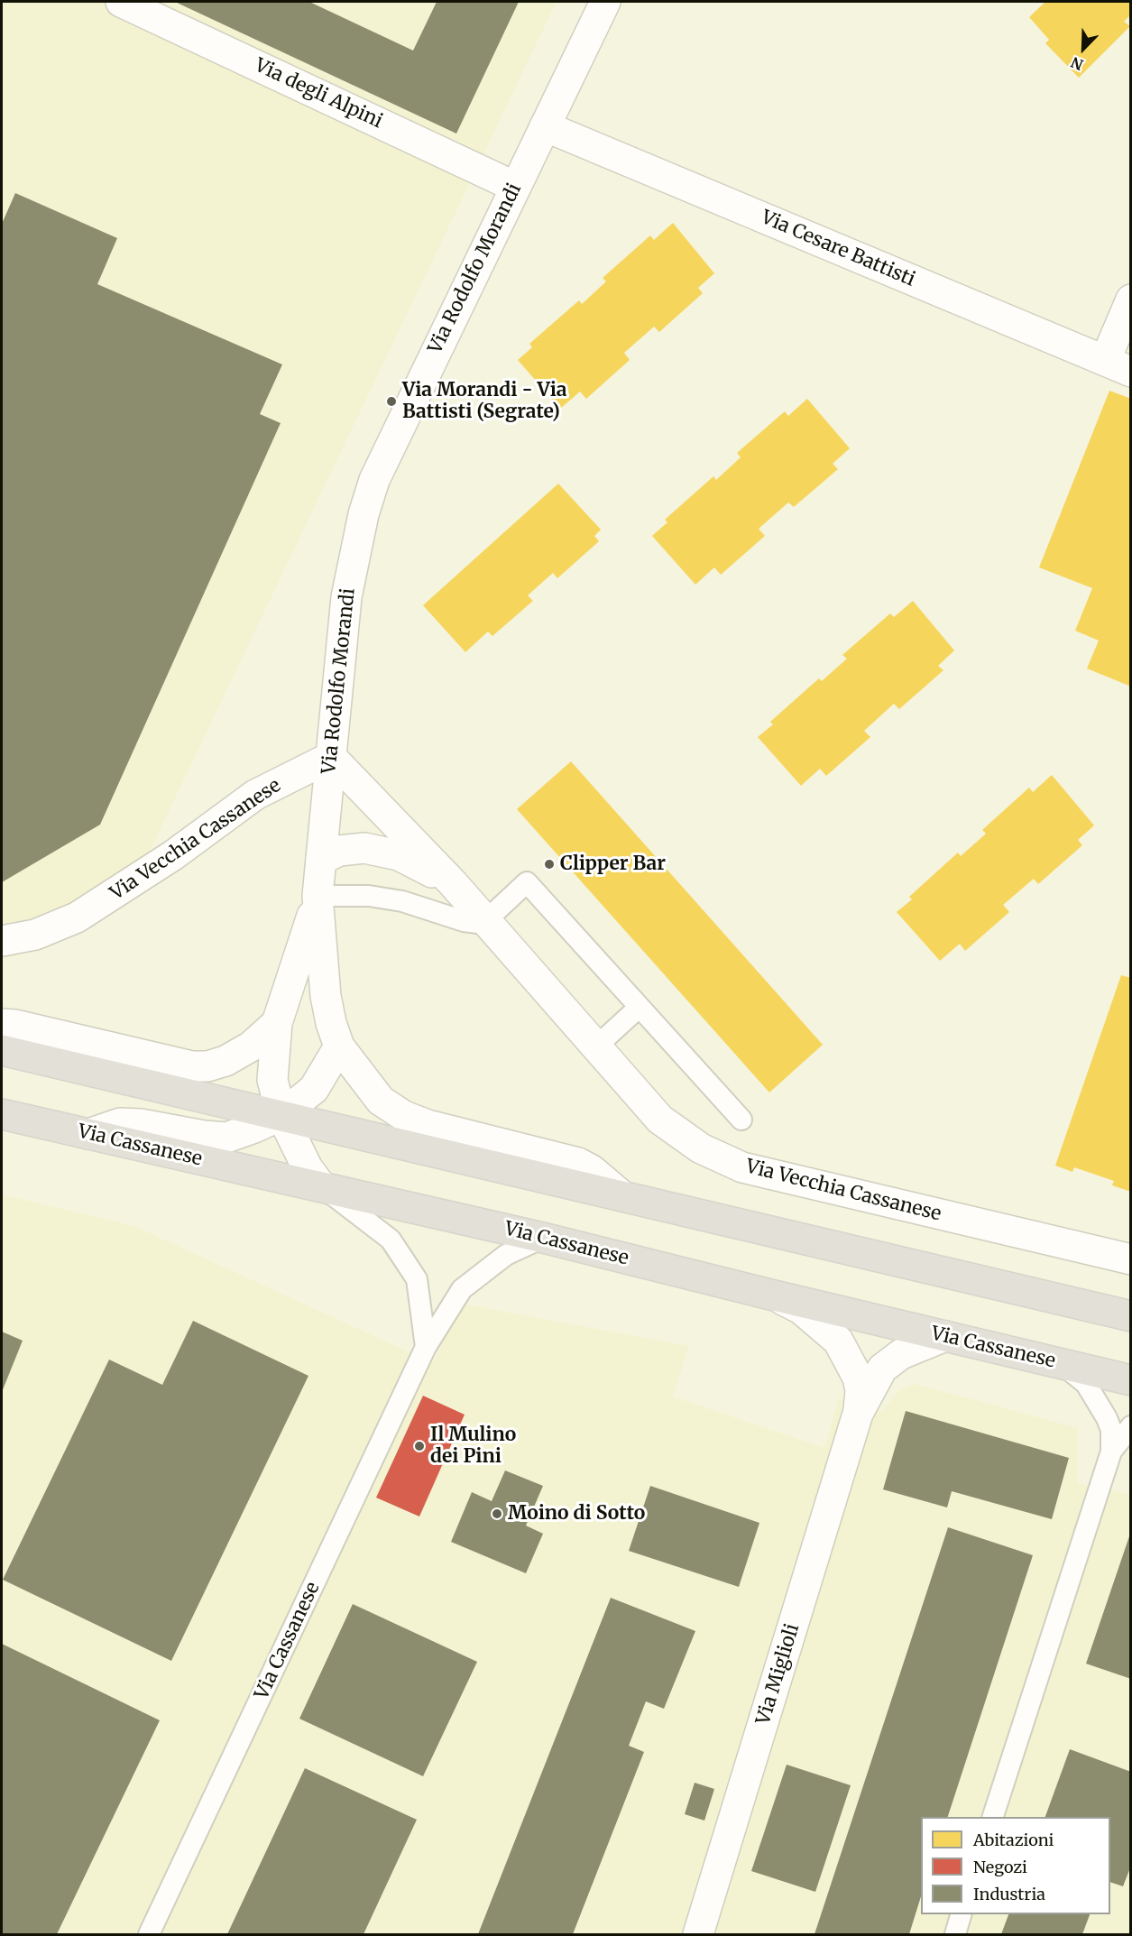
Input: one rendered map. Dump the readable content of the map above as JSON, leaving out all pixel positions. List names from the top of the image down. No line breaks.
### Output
{"streets":{"main road":["Via Cassanese"],"street":["Via degli Alpini","Via Cesare Battisti","Via Rodolfo Morandi","Via Vecchia Cassanese","Via Miglioli"]},"crossings":[["Via degli Alpini","Via Rodolfo Morandi"],["Via Cesare Battisti","Via Rodolfo Morandi"],["Via Rodolfo Morandi","Via Vecchia Cassanese"],["Via Rodolfo Morandi","Via Cassanese"]],"places":["Via Morandi - Via Battisti (Segrate)","Clipper Bar","Il Mulino dei Pini","Moino di Sotto"],"legend":["Abitazioni","Negozi","Industria"],"north":"bottom left"}
